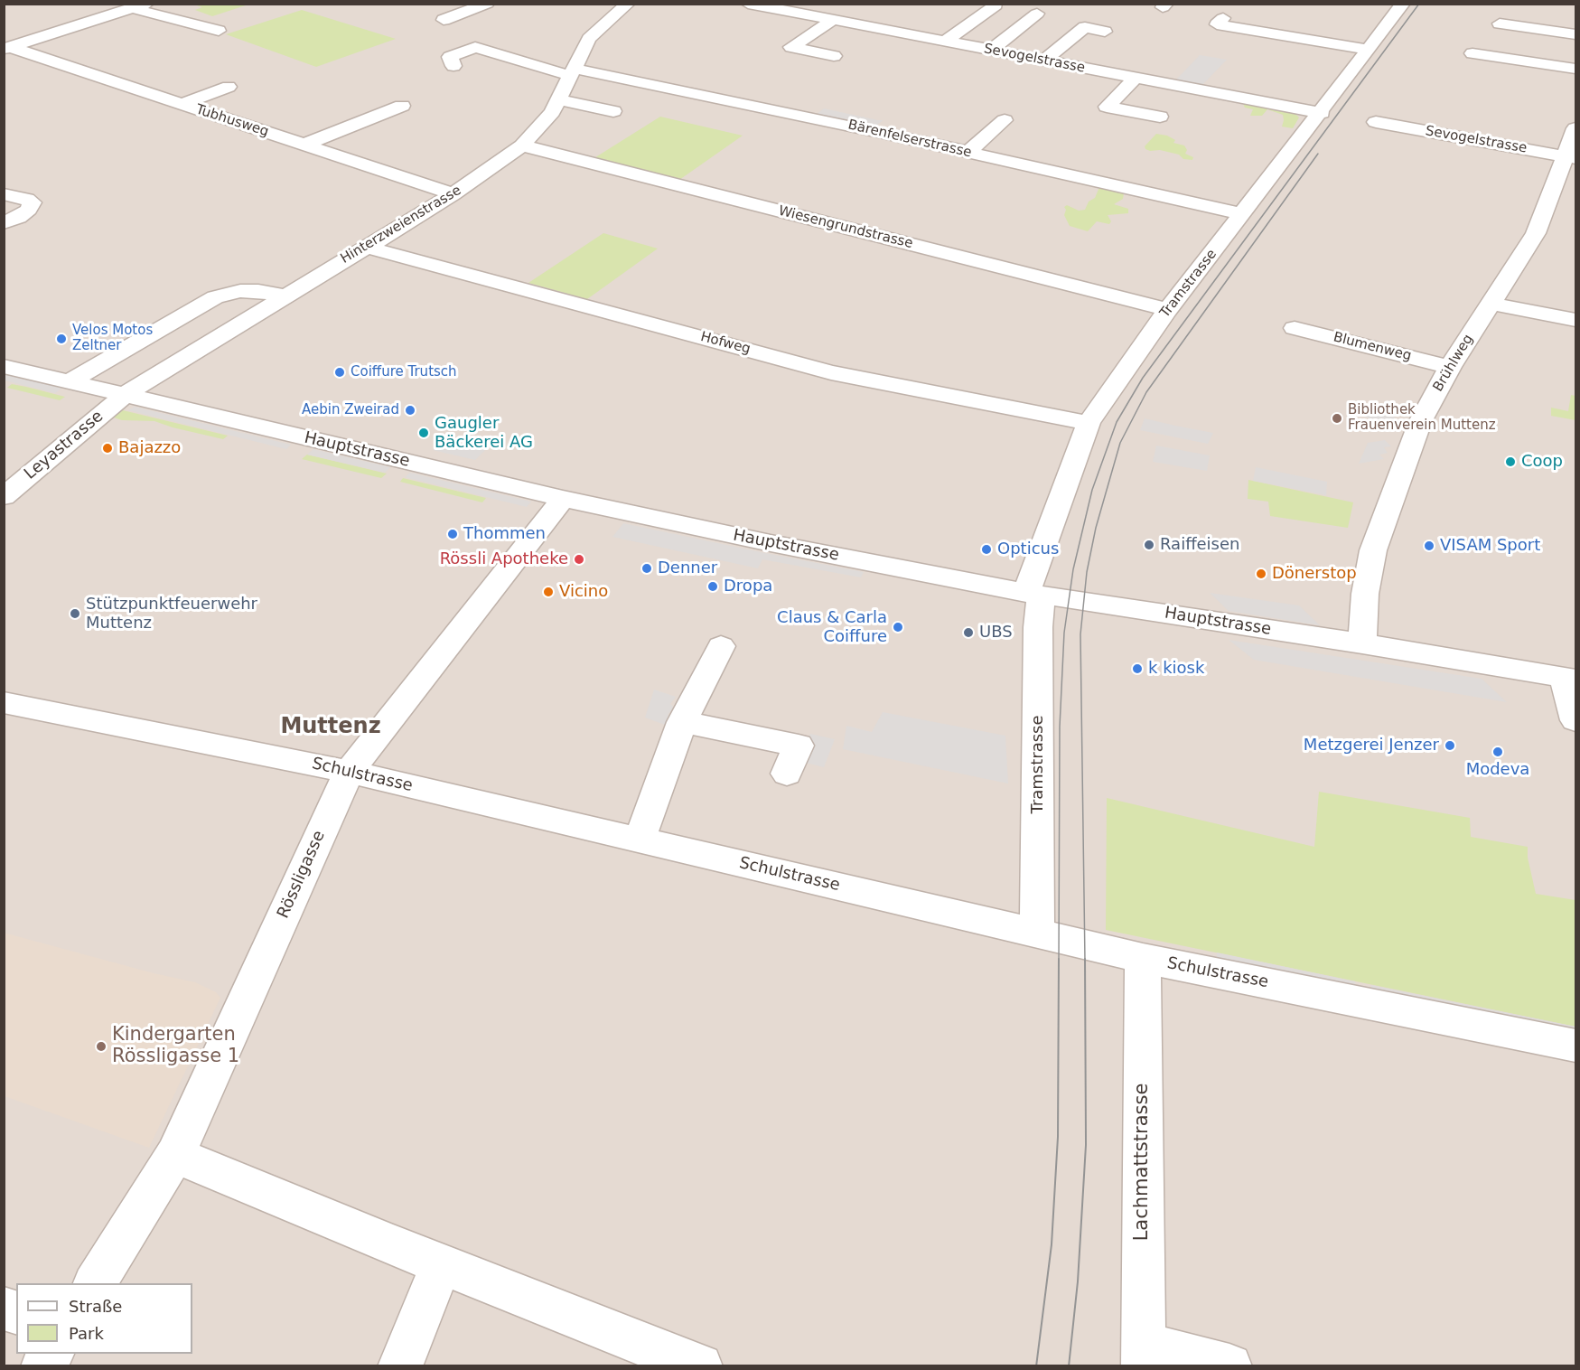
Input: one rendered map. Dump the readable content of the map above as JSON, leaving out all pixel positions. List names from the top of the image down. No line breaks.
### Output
{"streets":{"street":["Sevogelstrasse","Tubhusweg","Bärenfelserstrasse","Hinterzweienstrasse","Wiesengrundstrasse","Tramstrasse","Hofweg","Blumenweg","Brühlweg","Leyastrasse","Hauptstrasse","Schulstrasse","Rössligasse","Lachmattstrasse"]},"crossings":[["Sevogelstrasse","Tramstrasse"],["Sevogelstrasse","Brühlweg"],["Tubhusweg","Hinterzweienstrasse"],["Bärenfelserstrasse","Hinterzweienstrasse"],["Bärenfelserstrasse","Tramstrasse"],["Hinterzweienstrasse","Wiesengrundstrasse"],["Hinterzweienstrasse","Hofweg"],["Hinterzweienstrasse","Leyastrasse"],["Hinterzweienstrasse","Hauptstrasse"],["Wiesengrundstrasse","Tramstrasse"],["Tramstrasse","Hofweg"],["Tramstrasse","Hauptstrasse"],["Tramstrasse","Schulstrasse"],["Blumenweg","Brühlweg"],["Brühlweg","Hauptstrasse"],["Leyastrasse","Hauptstrasse"],["Hauptstrasse","Rössligasse"],["Schulstrasse","Rössligasse"],["Schulstrasse","Lachmattstrasse"]],"districts":["Muttenz"],"places":["Velos Motos Zeltner","Coiffure Trutsch","Aebin Zweirad","Bibliothek Frauenverein Muttenz","Gaugler Bäckerei AG","Bajazzo","Coop","Thommen","Raiffeisen","VISAM Sport","Opticus","Rössli Apotheke","Denner","Dönerstop","Dropa","Vicino","Stützpunktfeuerwehr Muttenz","Claus & Carla Coiffure","UBS","k kiosk","Metzgerei Jenzer","Modeva","Kindergarten Rössligasse 1"],"legend":["Straße","Park"]}
